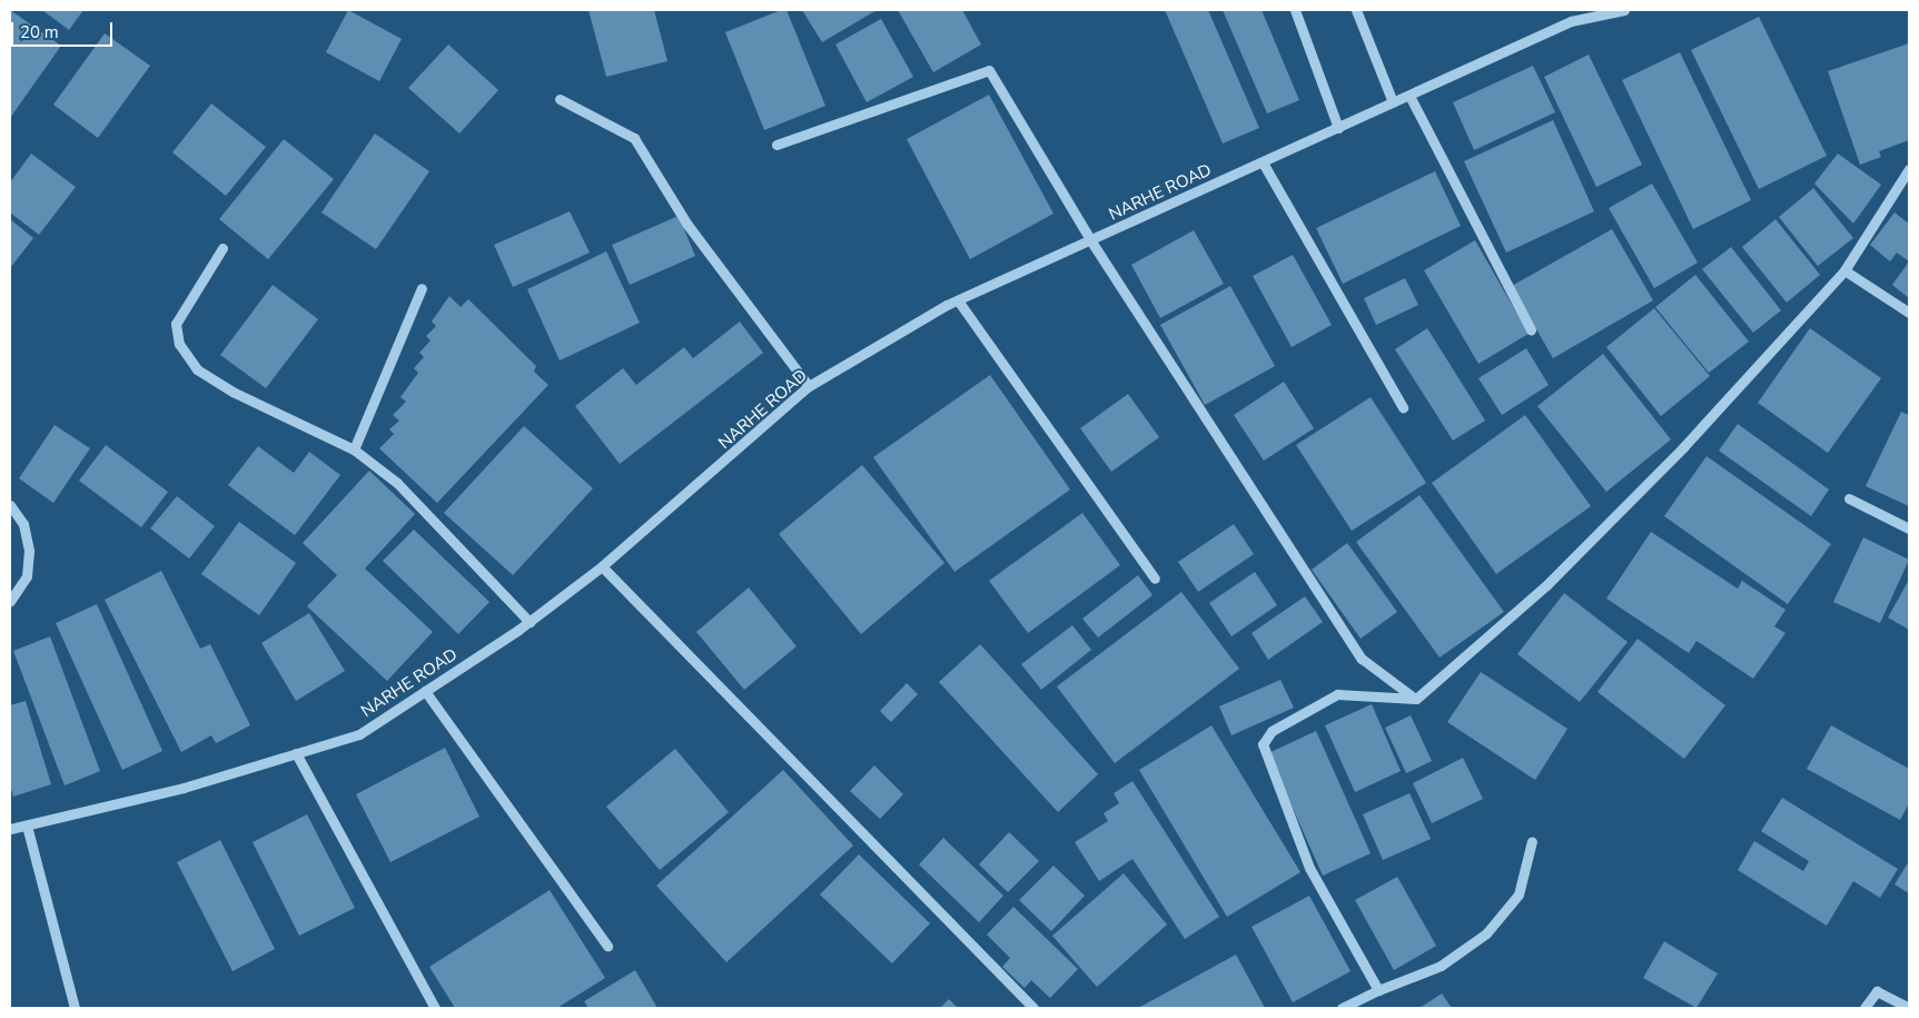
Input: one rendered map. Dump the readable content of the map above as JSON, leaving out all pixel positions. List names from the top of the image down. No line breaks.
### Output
{"streets":{"street":["NARHE ROAD"]},"scale_bar":"20 m"}
